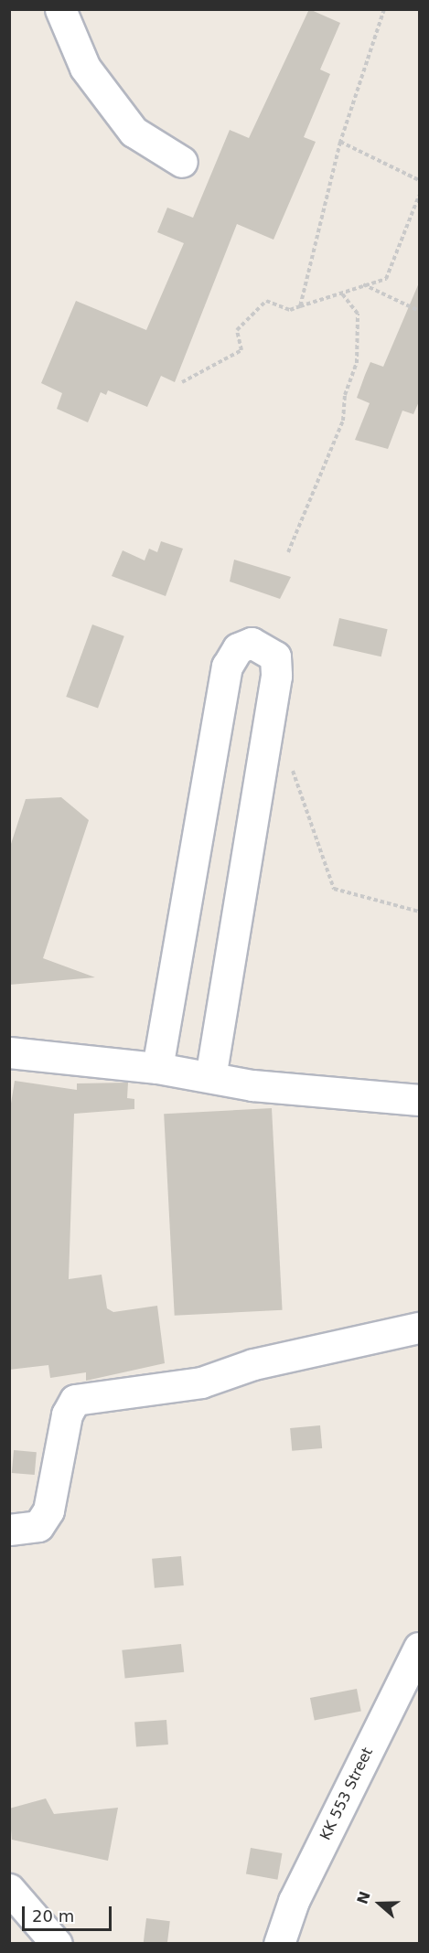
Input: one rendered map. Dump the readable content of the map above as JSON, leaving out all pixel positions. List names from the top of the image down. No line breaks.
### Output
{"streets":{"street":["KK 553 Street"]},"scale_bar":"20 m","north":"left"}
